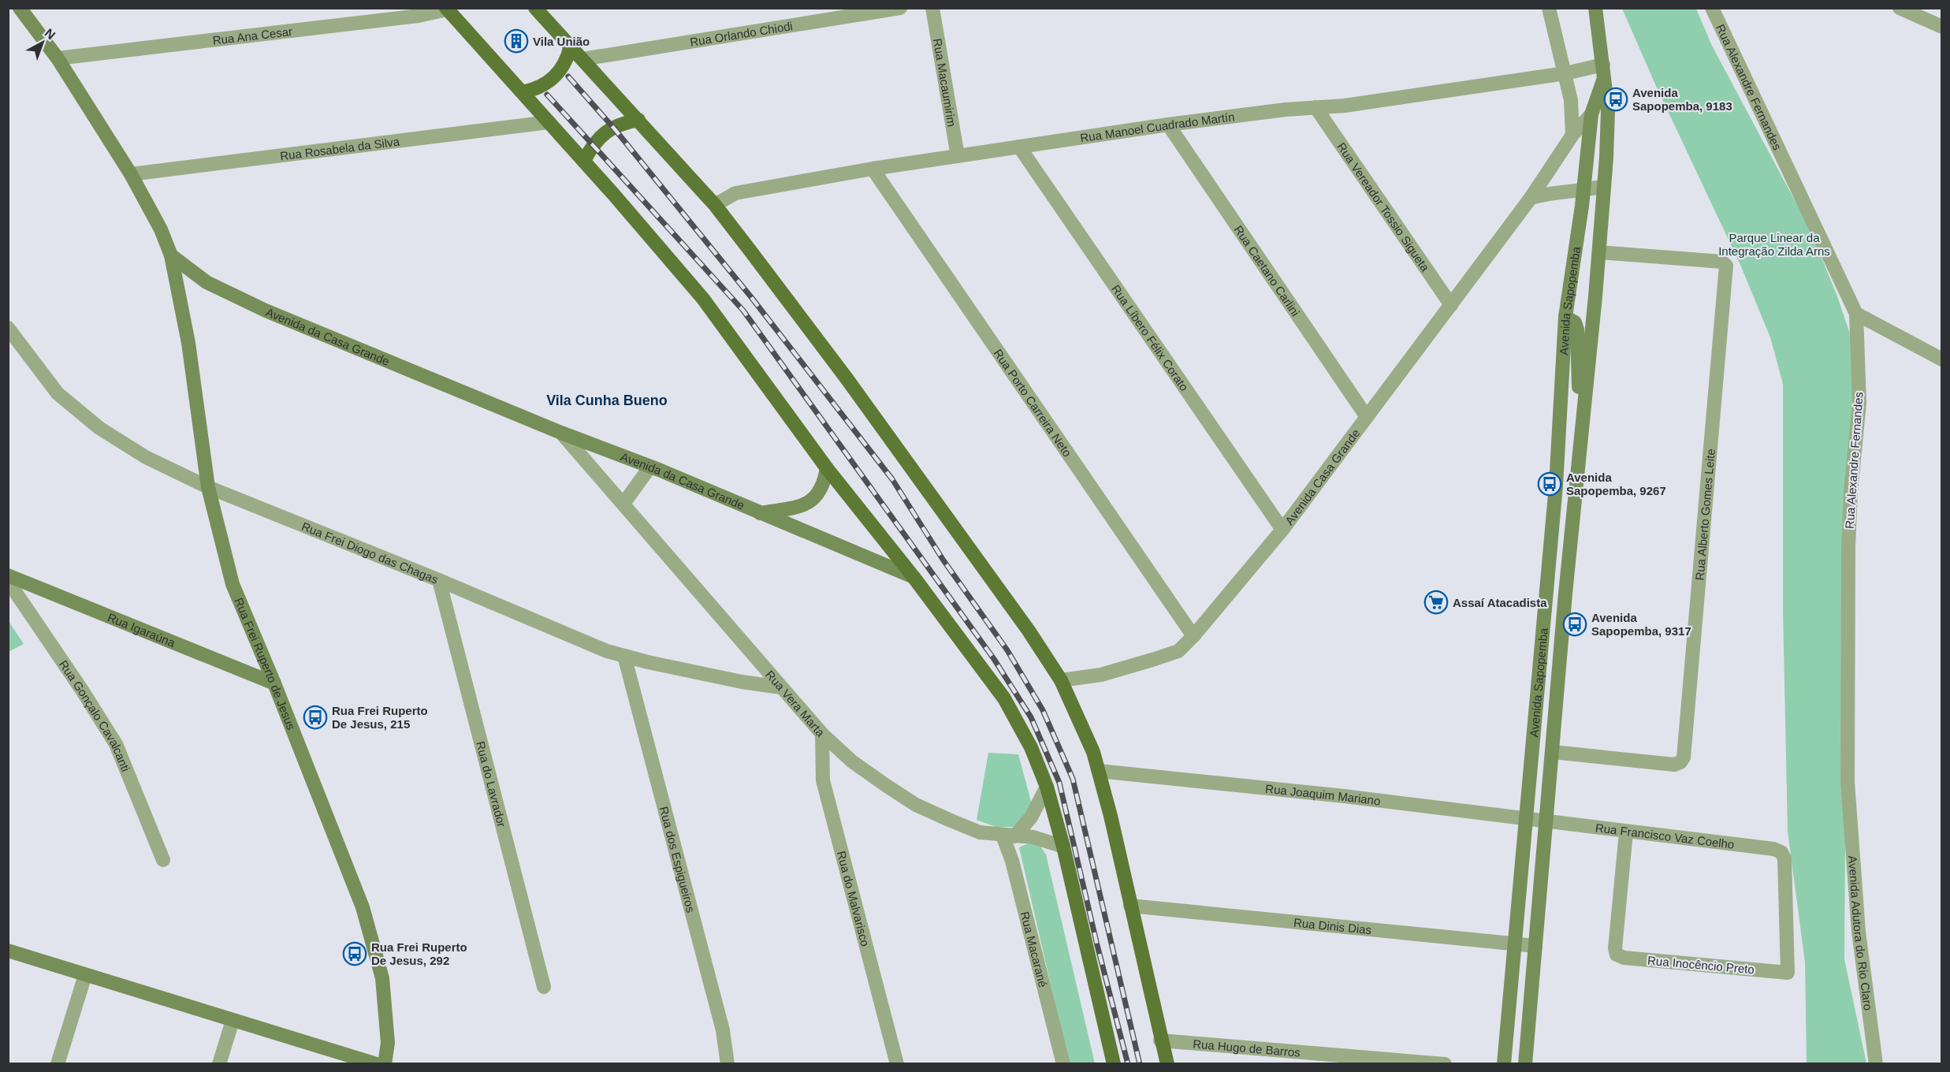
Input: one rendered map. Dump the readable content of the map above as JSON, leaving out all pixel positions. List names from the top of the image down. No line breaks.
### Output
{"streets":{"street":["Rua Orlando Chiodi","Rua Ana Cesar","Rua Macaumirim","Rua Alexandre Fernandes","Rua Manoel Cuadrado Martín","Rua Rosabela da Silva","Rua Vereador Tossio Sigueta","Rua Caetano Carlini","Avenida Sapopemba","Avenida da Casa Grande","Rua Líbero Félix Corato","Rua Porto Carreira Neto","Avenida Casa Grande","Rua Alberto Gomes Leite","Rua Frei Diogo das Chagas","Rua Igaraúna","Rua Frei Ruperto de Jesus","Rua Vera Marta","Rua Gonçalo Cavalcanti","Rua do Lavrador","Rua Joaquim Mariano","Rua Francisco Vaz Coelho","Rua dos Espigueiros","Rua do Malvarisco","Rua Dinis Dias","Avenida Adutora do Rio Claro","Rua Macarané","Rua Inocêncio Preto","Rua Hugo de Barros"]},"crossings":[["Rua Macaumirim","Rua Manoel Cuadrado Martín"],["Rua Alexandre Fernandes","Avenida Adutora do Rio Claro"],["Rua Manoel Cuadrado Martín","Rua Vereador Tossio Sigueta"],["Rua Manoel Cuadrado Martín","Rua Caetano Carlini"],["Rua Manoel Cuadrado Martín","Avenida Sapopemba"],["Rua Manoel Cuadrado Martín","Rua Líbero Félix Corato"],["Rua Manoel Cuadrado Martín","Rua Porto Carreira Neto"],["Rua Vereador Tossio Sigueta","Avenida Casa Grande"],["Rua Caetano Carlini","Avenida Casa Grande"],["Avenida Sapopemba","Avenida Casa Grande"],["Avenida Sapopemba","Rua Alberto Gomes Leite"],["Avenida Sapopemba","Rua Joaquim Mariano"],["Avenida Sapopemba","Rua Francisco Vaz Coelho"],["Avenida Sapopemba","Rua Dinis Dias"],["Avenida da Casa Grande","Rua Frei Ruperto de Jesus"],["Avenida da Casa Grande","Rua Vera Marta"],["Rua Líbero Félix Corato","Avenida Casa Grande"],["Rua Porto Carreira Neto","Avenida Casa Grande"],["Rua Frei Diogo das Chagas","Rua Frei Ruperto de Jesus"],["Rua Frei Diogo das Chagas","Rua Vera Marta"],["Rua Frei Diogo das Chagas","Rua do Lavrador"],["Rua Frei Diogo das Chagas","Rua dos Espigueiros"],["Rua Igaraúna","Rua Frei Ruperto de Jesus"],["Rua Vera Marta","Rua do Malvarisco"],["Rua Vera Marta","Rua Macarané"],["Rua Joaquim Mariano","Rua Francisco Vaz Coelho"],["Rua Francisco Vaz Coelho","Rua Inocêncio Preto"]],"districts":["Vila Cunha Bueno"],"parks":["Parque Linear da Integração Zilda Arns"],"places":{"building":["Vila União"],"bus stop":["Avenida Sapopemba, 9183","Avenida Sapopemba, 9267","Avenida Sapopemba, 9317","Rua Frei Ruperto De Jesus, 215","Rua Frei Ruperto De Jesus, 292"],"supermarket":["Assaí Atacadista"]},"north":"top right"}
